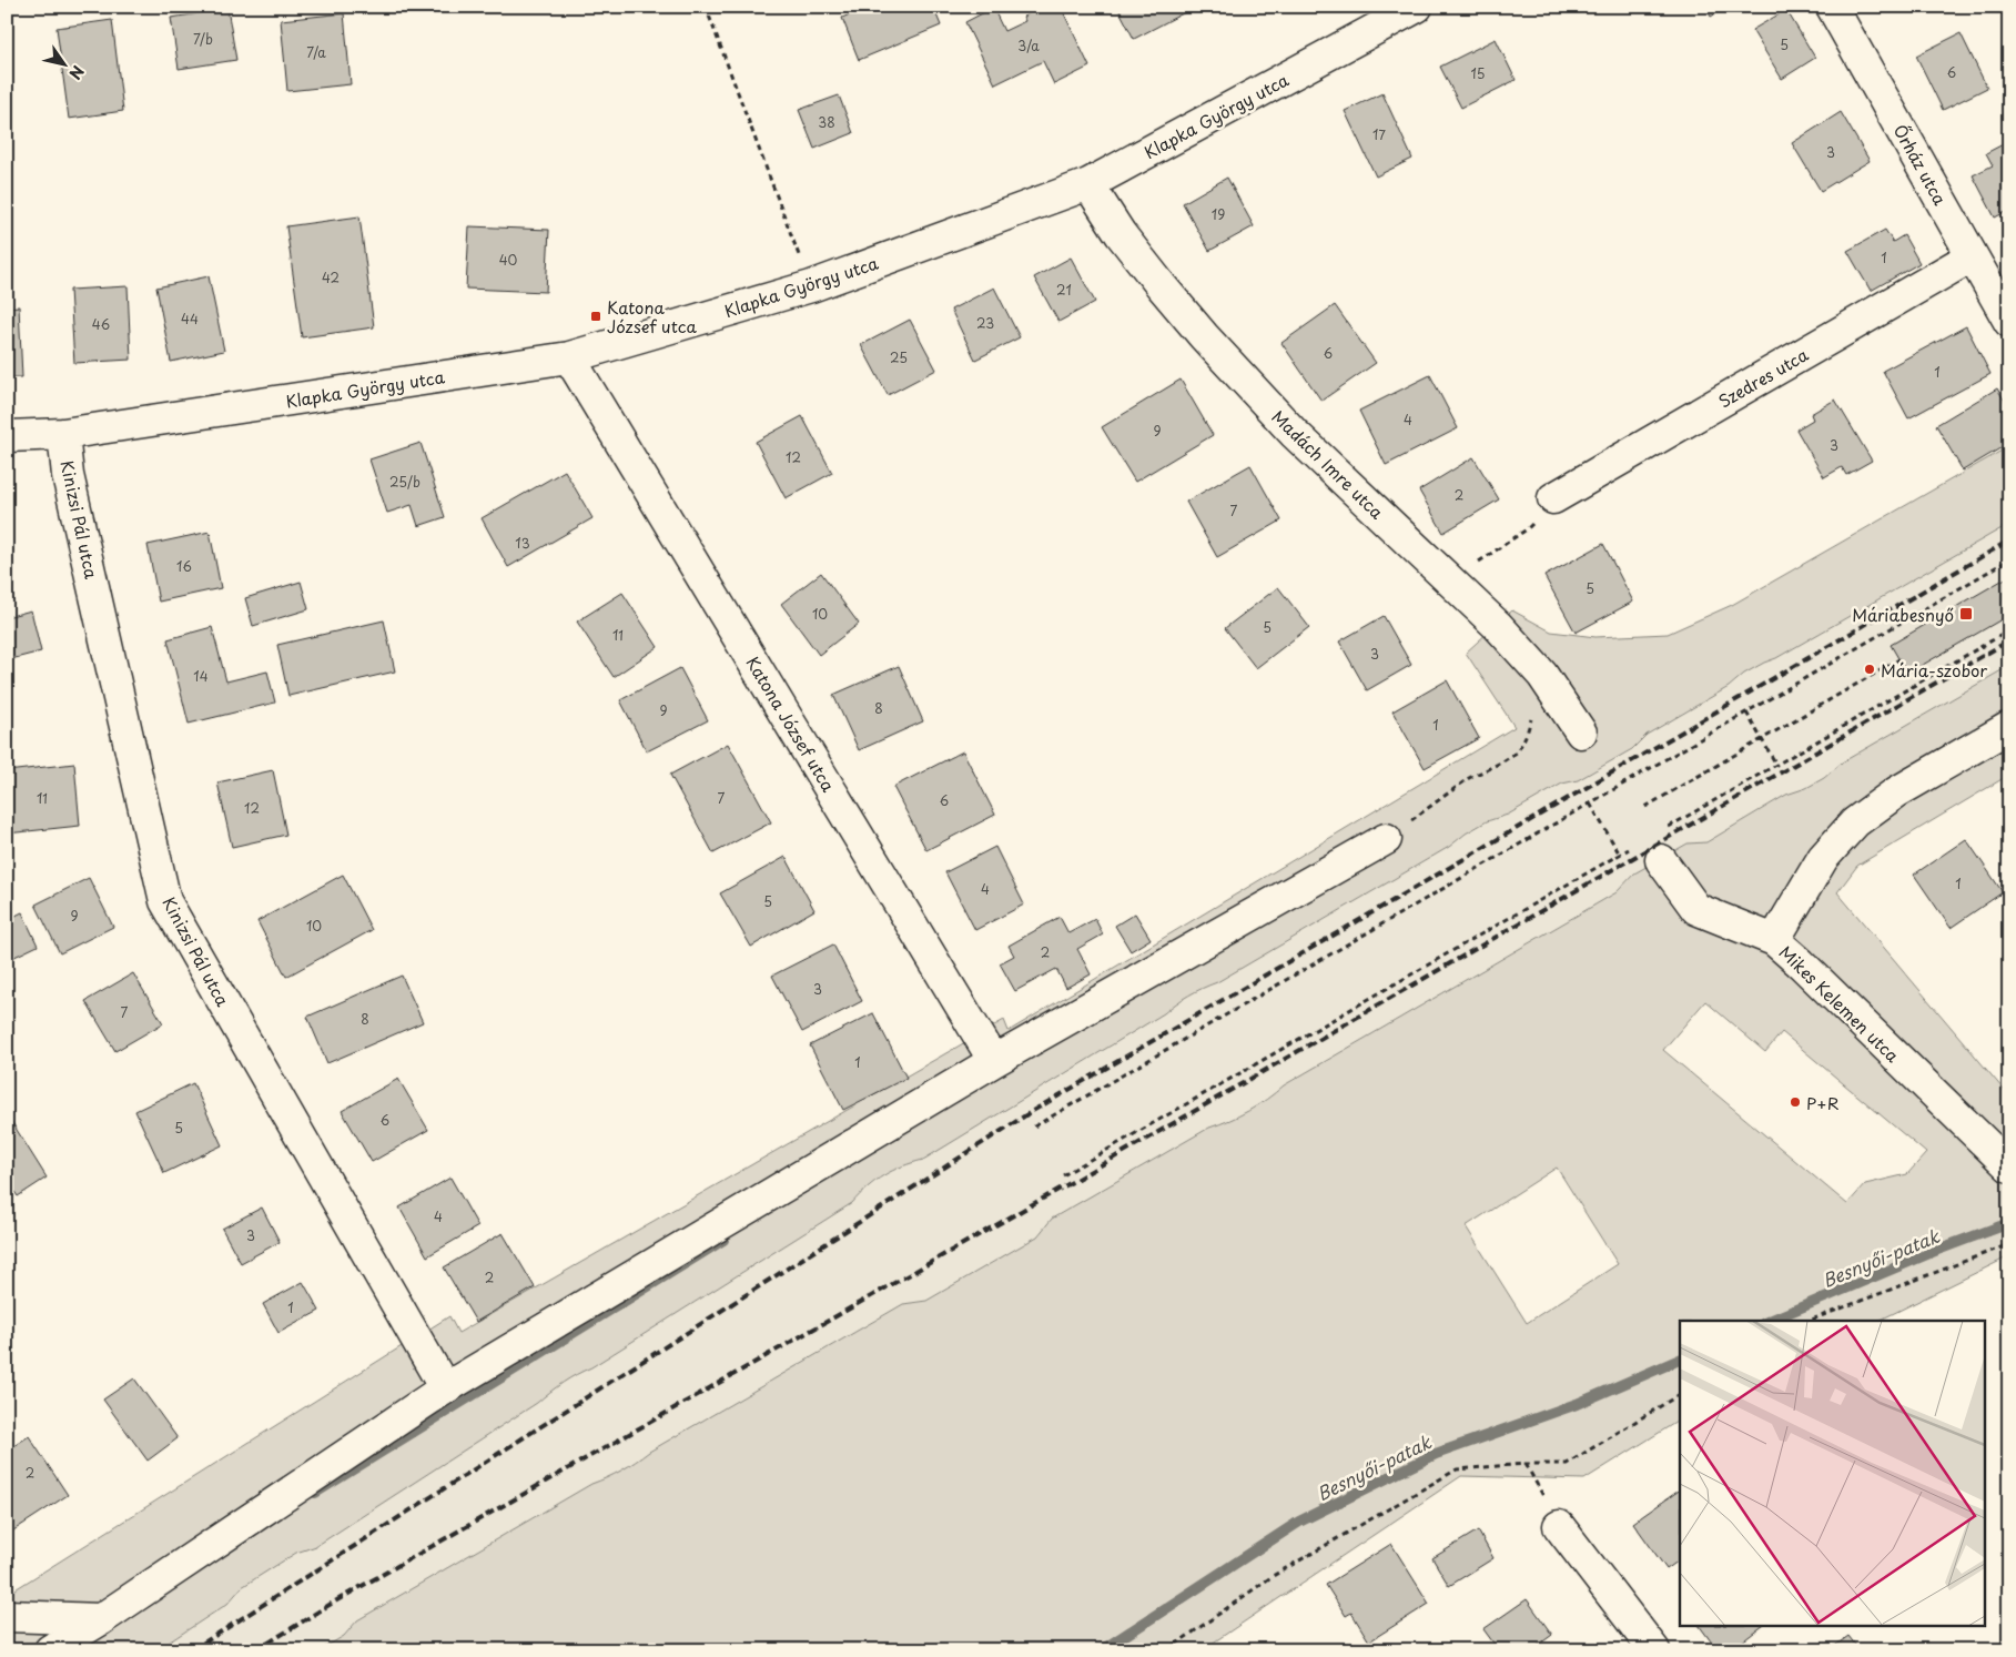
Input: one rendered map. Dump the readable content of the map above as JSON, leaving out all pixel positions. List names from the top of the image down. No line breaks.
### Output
{"streets":{"street":["Klapka György utca","Őrház utca","Szedres utca","Madách Imre utca","Kinizsi Pál utca","Katona József utca","Mikes Kelemen utca"]},"crossings":[["Klapka György utca","Madách Imre utca"],["Klapka György utca","Kinizsi Pál utca"],["Klapka György utca","Katona József utca"],["Őrház utca","Szedres utca"]],"water":["Besnyői-patak"],"places":{"transit":["Katona József utca","Máriabesnyő"],"other":["Mária-szobor","P+R"]},"house_numbers":["7/b","5","3/a","7/a","6","15","38","17","3","19","1","40","42","21","44","23","46","6","25","1","4","9","3","12","25/b","2","7","13","16","5","10","5","11","3","14","8","9","1","11","7","6","12","1","4","5","9","10","2","3","7","8","1","6","5","4","3","2","1","2"],"north":"bottom right"}
